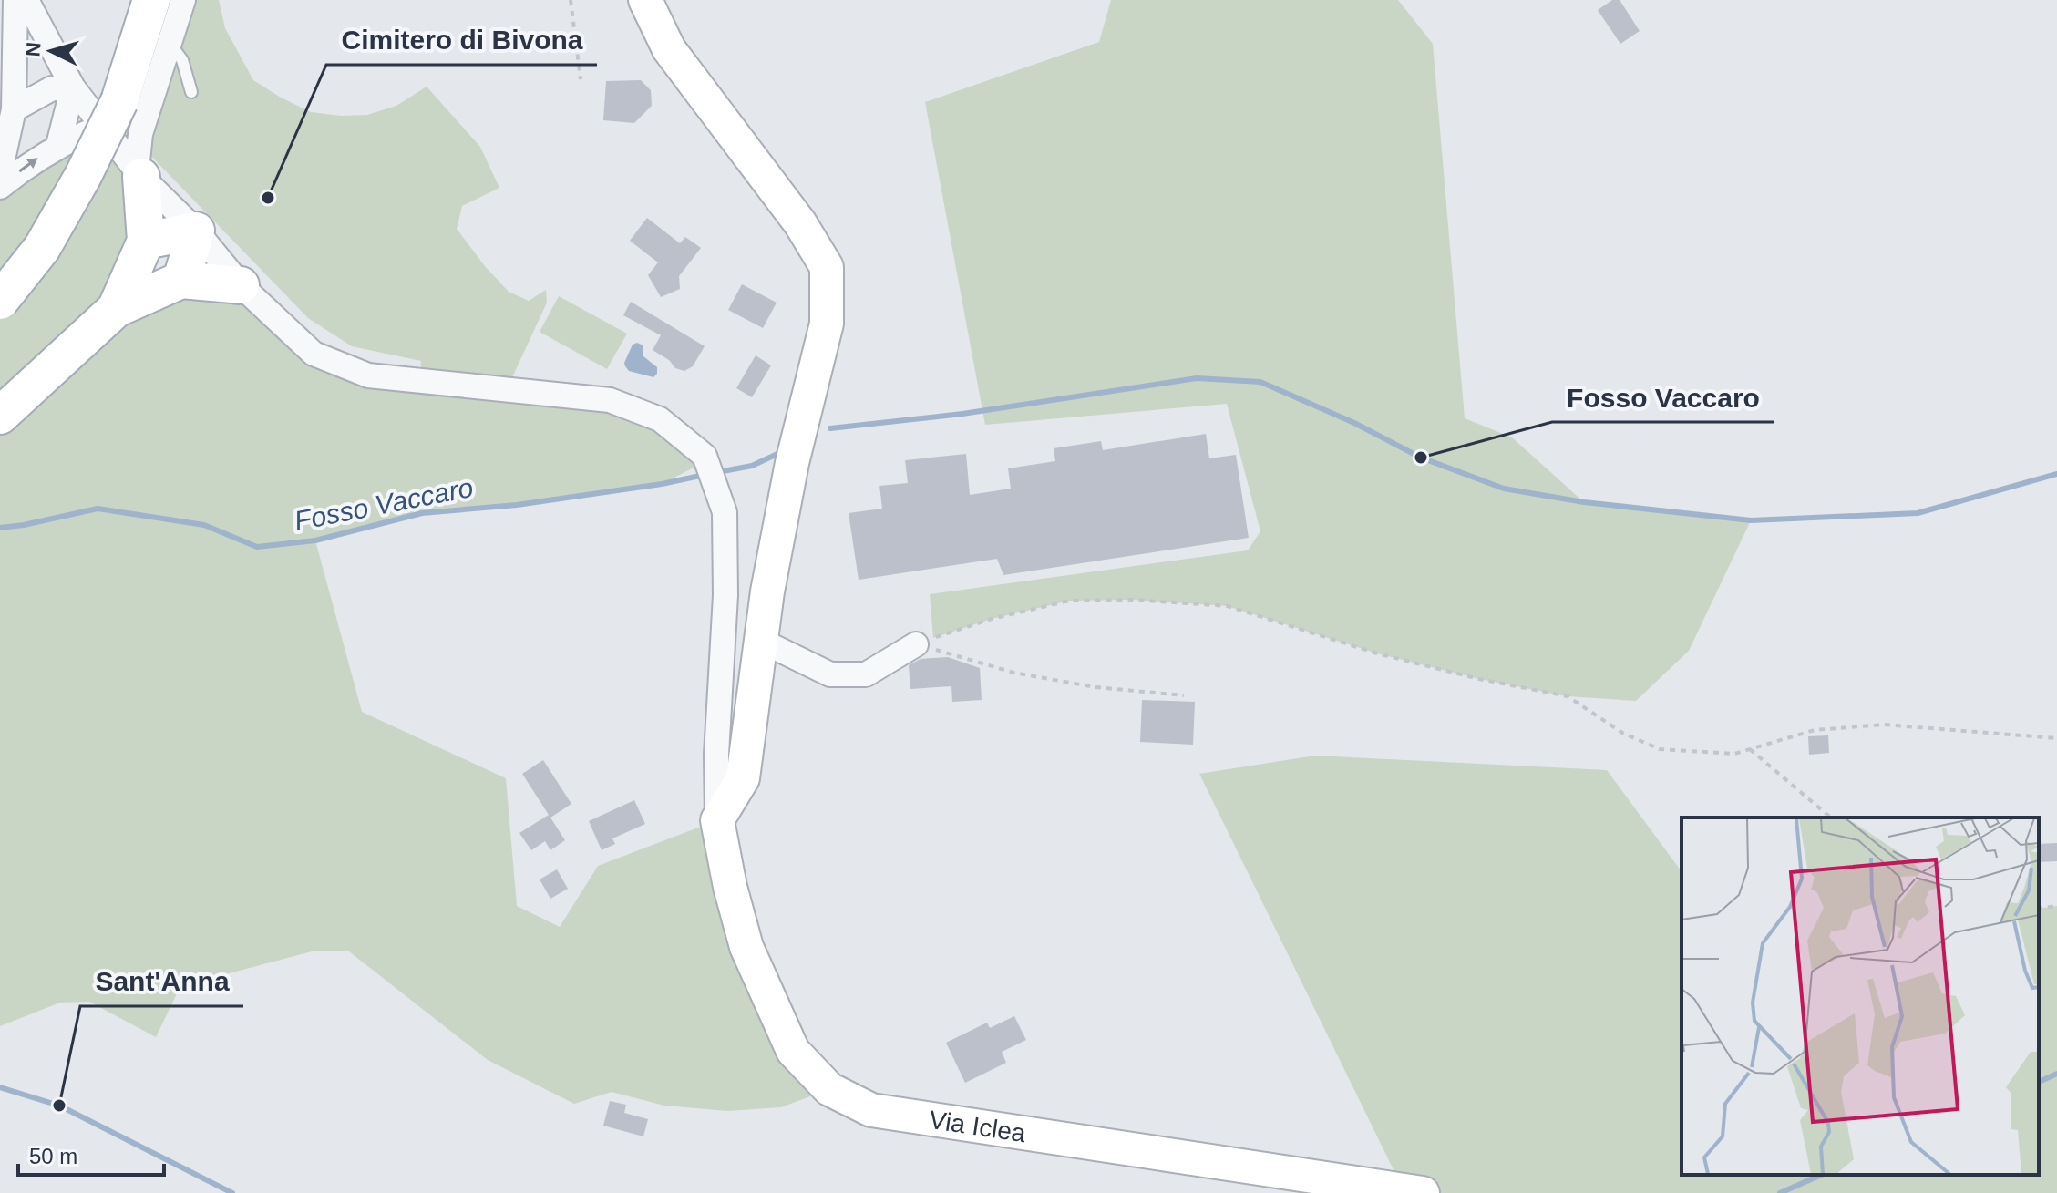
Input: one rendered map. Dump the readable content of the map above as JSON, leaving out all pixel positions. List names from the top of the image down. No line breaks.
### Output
{"streets":{"street":["Via Iclea"]},"water":["Fosso Vaccaro"],"places":["Cimitero di Bivona","Fosso Vaccaro","Sant'Anna"],"scale_bar":"50 m","north":"left"}
